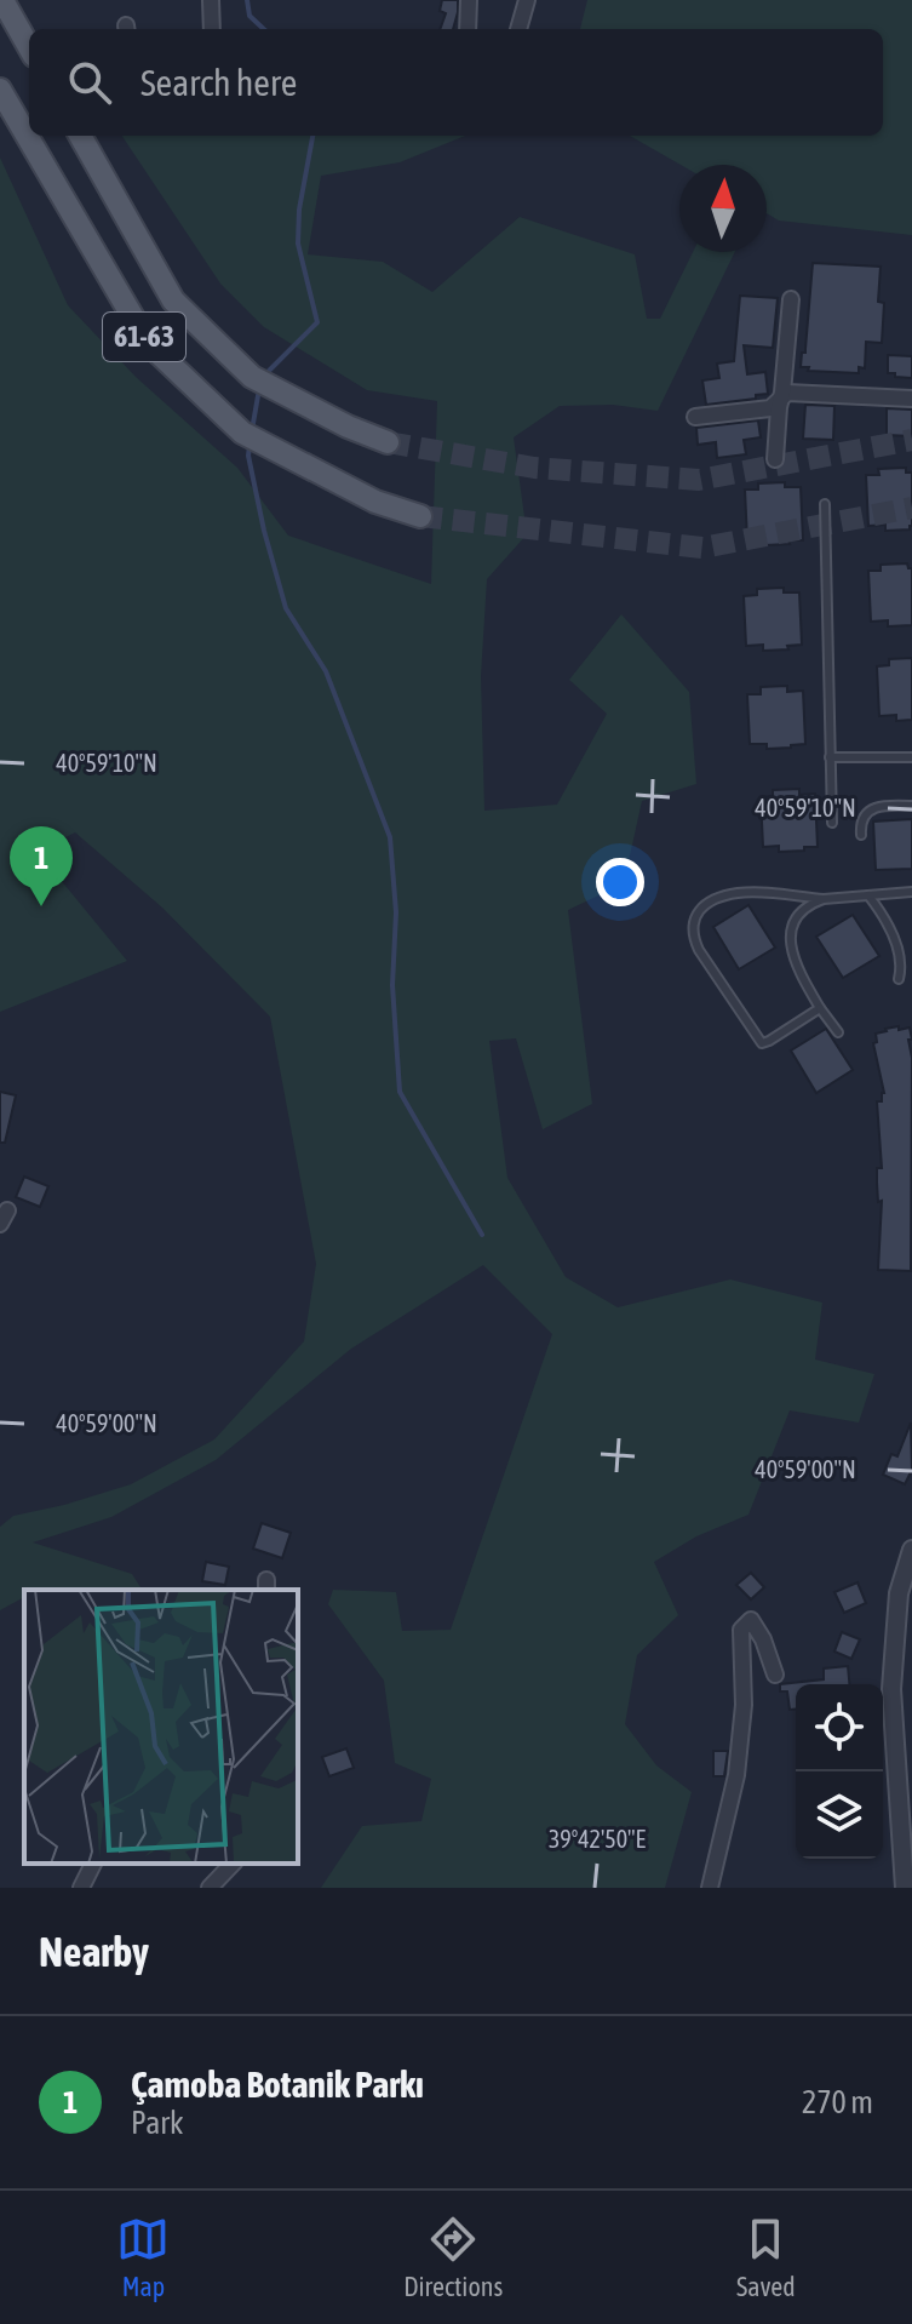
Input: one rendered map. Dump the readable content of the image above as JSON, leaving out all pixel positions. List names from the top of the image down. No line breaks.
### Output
{"streets":{"main road":["61-63"]},"north":"top","page":{"search":"Search here","pins":"1","heading":"Nearby","list":[{"mark":"1","name":"Çamoba Botanik Parkı","note":"Park","value":"270 m"}],"nav":["Map","Directions","Saved"]},"coordinates":["40°59'10\"N","40°59'00\"N","39°42'50\"E"]}
